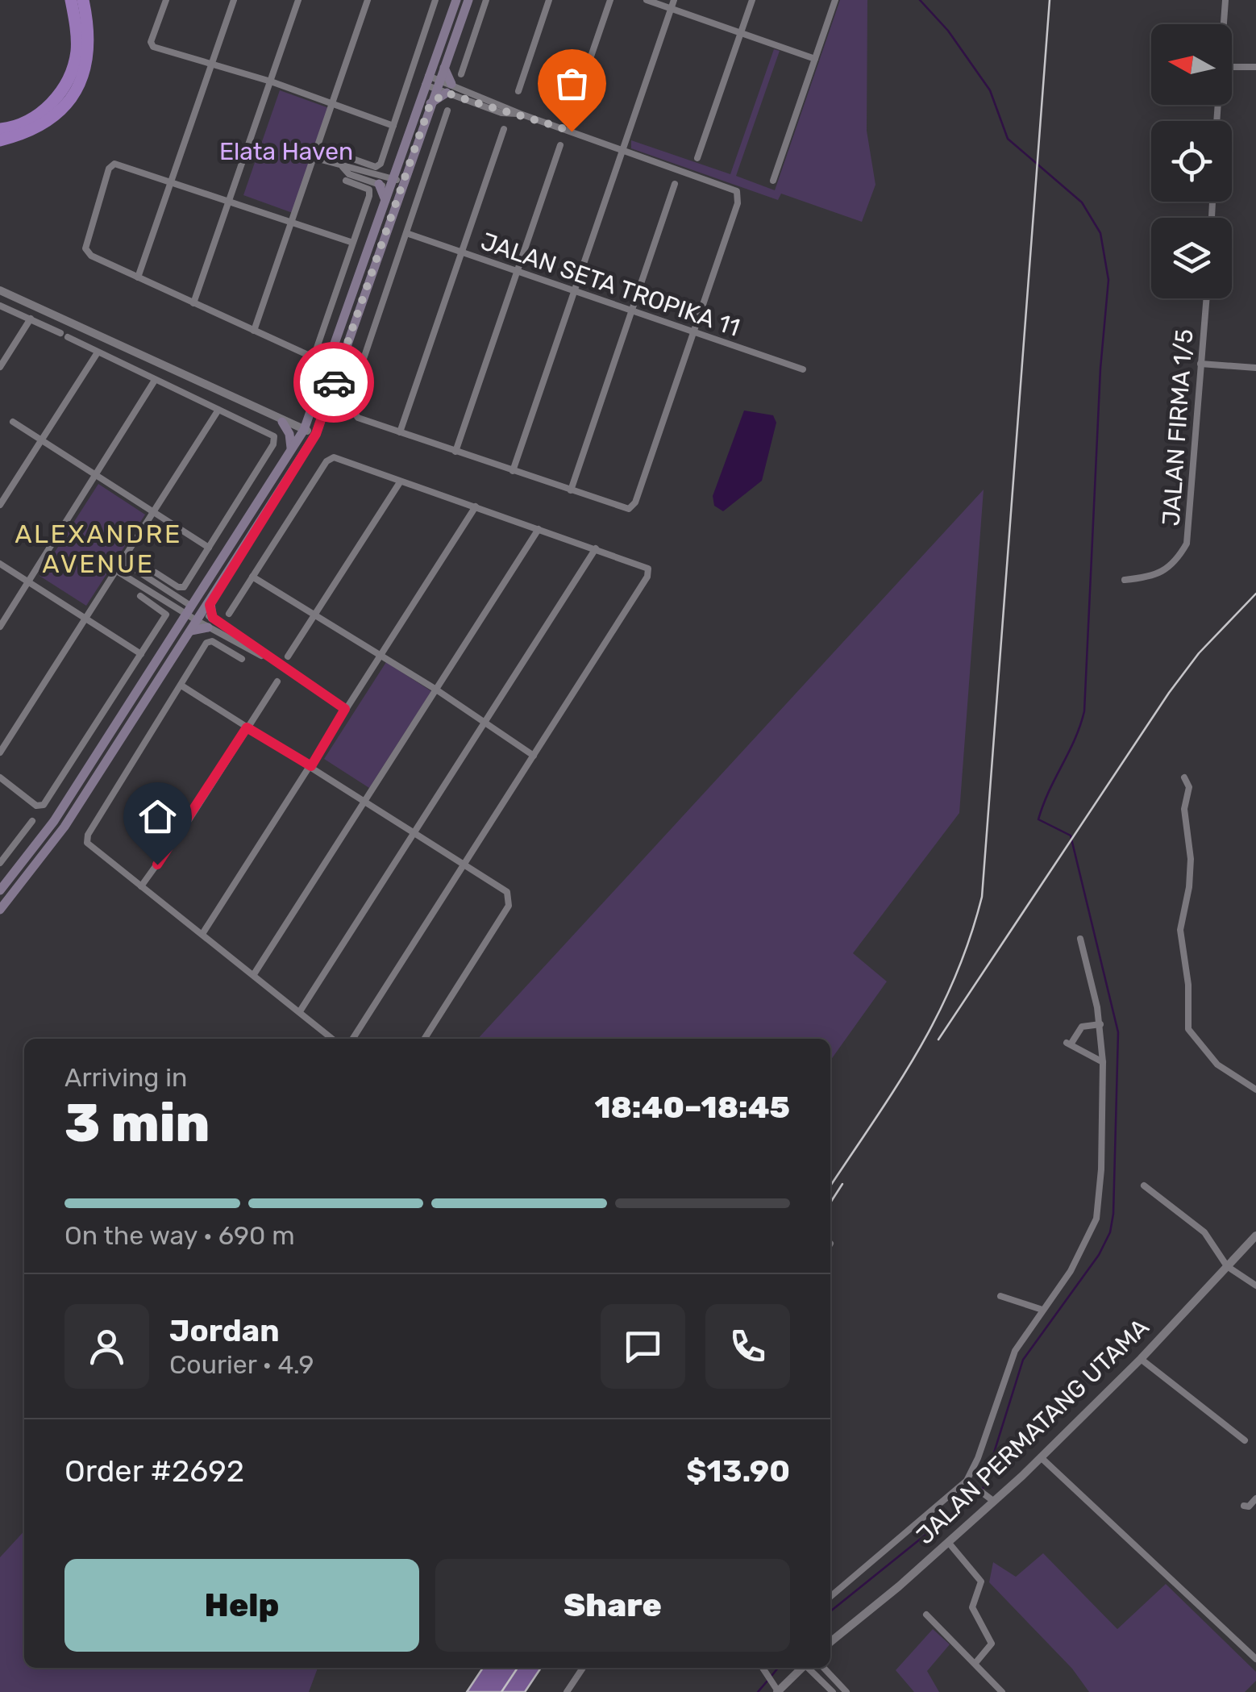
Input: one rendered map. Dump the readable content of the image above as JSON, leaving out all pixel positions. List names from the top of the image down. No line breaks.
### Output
{"streets":{"street":["JALAN SETA TROPIKA 11","JALAN FIRMA 1/5","JALAN PERMATANG UTAMA"]},"districts":["ALEXANDRE AVENUE"],"parks":["Elata Haven"],"north":"left","page":{"heading":["3 min","Arriving in","18:40–18:45"],"panel":["Jordan","Courier · 4.9","Order #2692","$13.90"],"bar":"On the way · 690 m","buttons":["Help","Share"]}}
